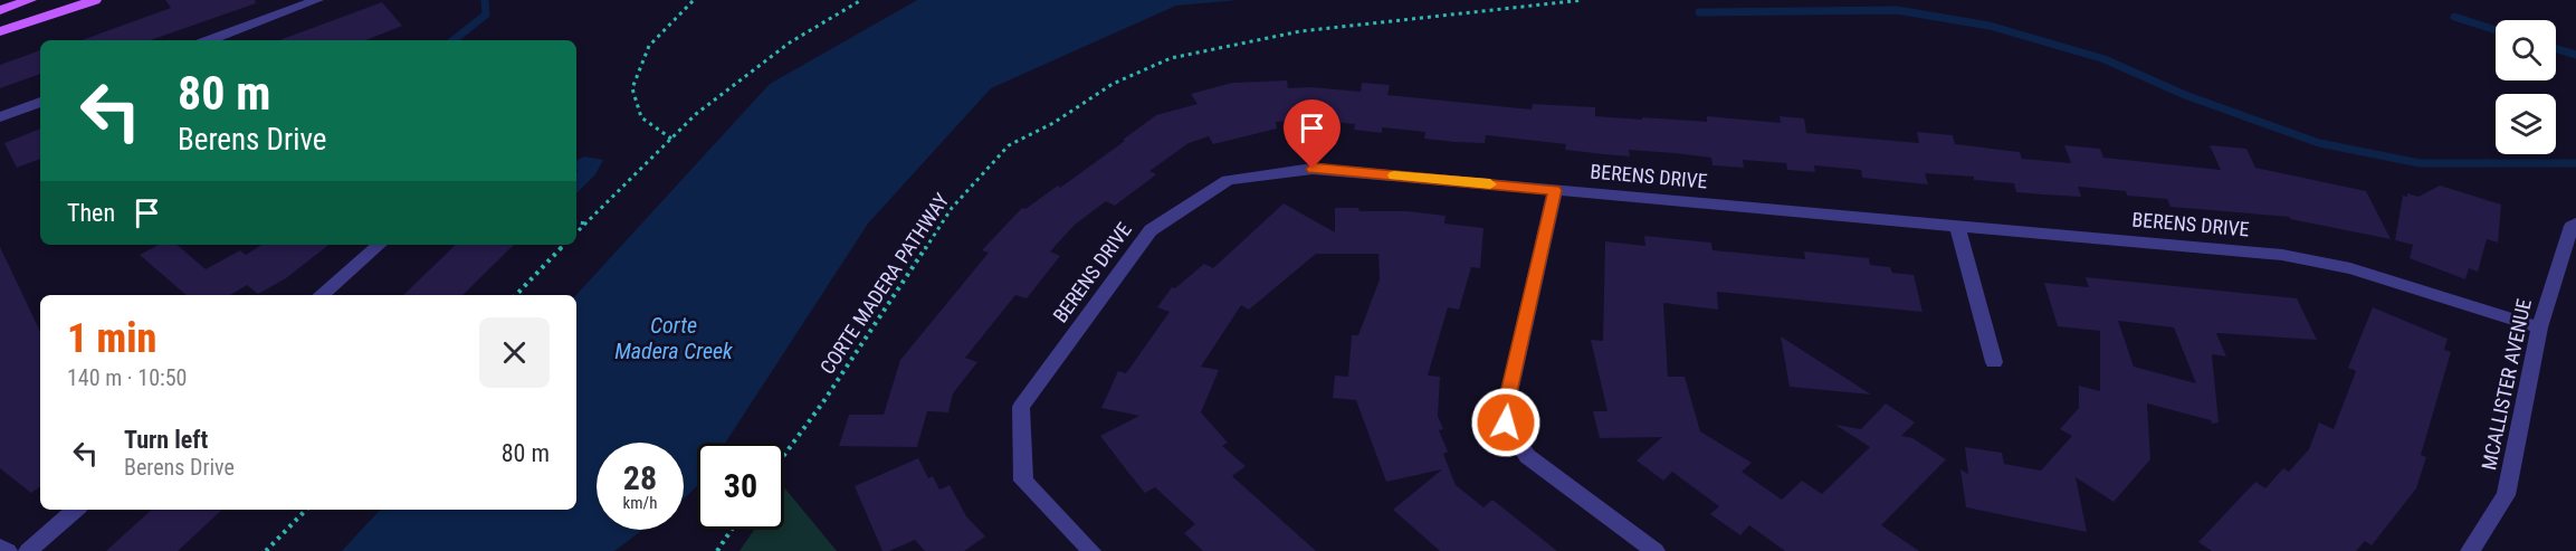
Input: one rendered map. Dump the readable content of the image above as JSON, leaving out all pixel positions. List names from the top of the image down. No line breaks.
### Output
{"streets":{"street":["BERENS DRIVE","MCALLISTER AVENUE"],"path":["CORTE MADERA PATHWAY"]},"crossings":[["BERENS DRIVE","MCALLISTER AVENUE"]],"water":["Corte Madera Creek"],"page":{"turn":["80 m","Berens Drive"],"then":"Then","heading":["1 min","140 m · 10:50"],"list":[{"name":"Turn left","note":"Berens Drive","value":"80 m"}],"speed":"28 km/h","limit":"30"}}
